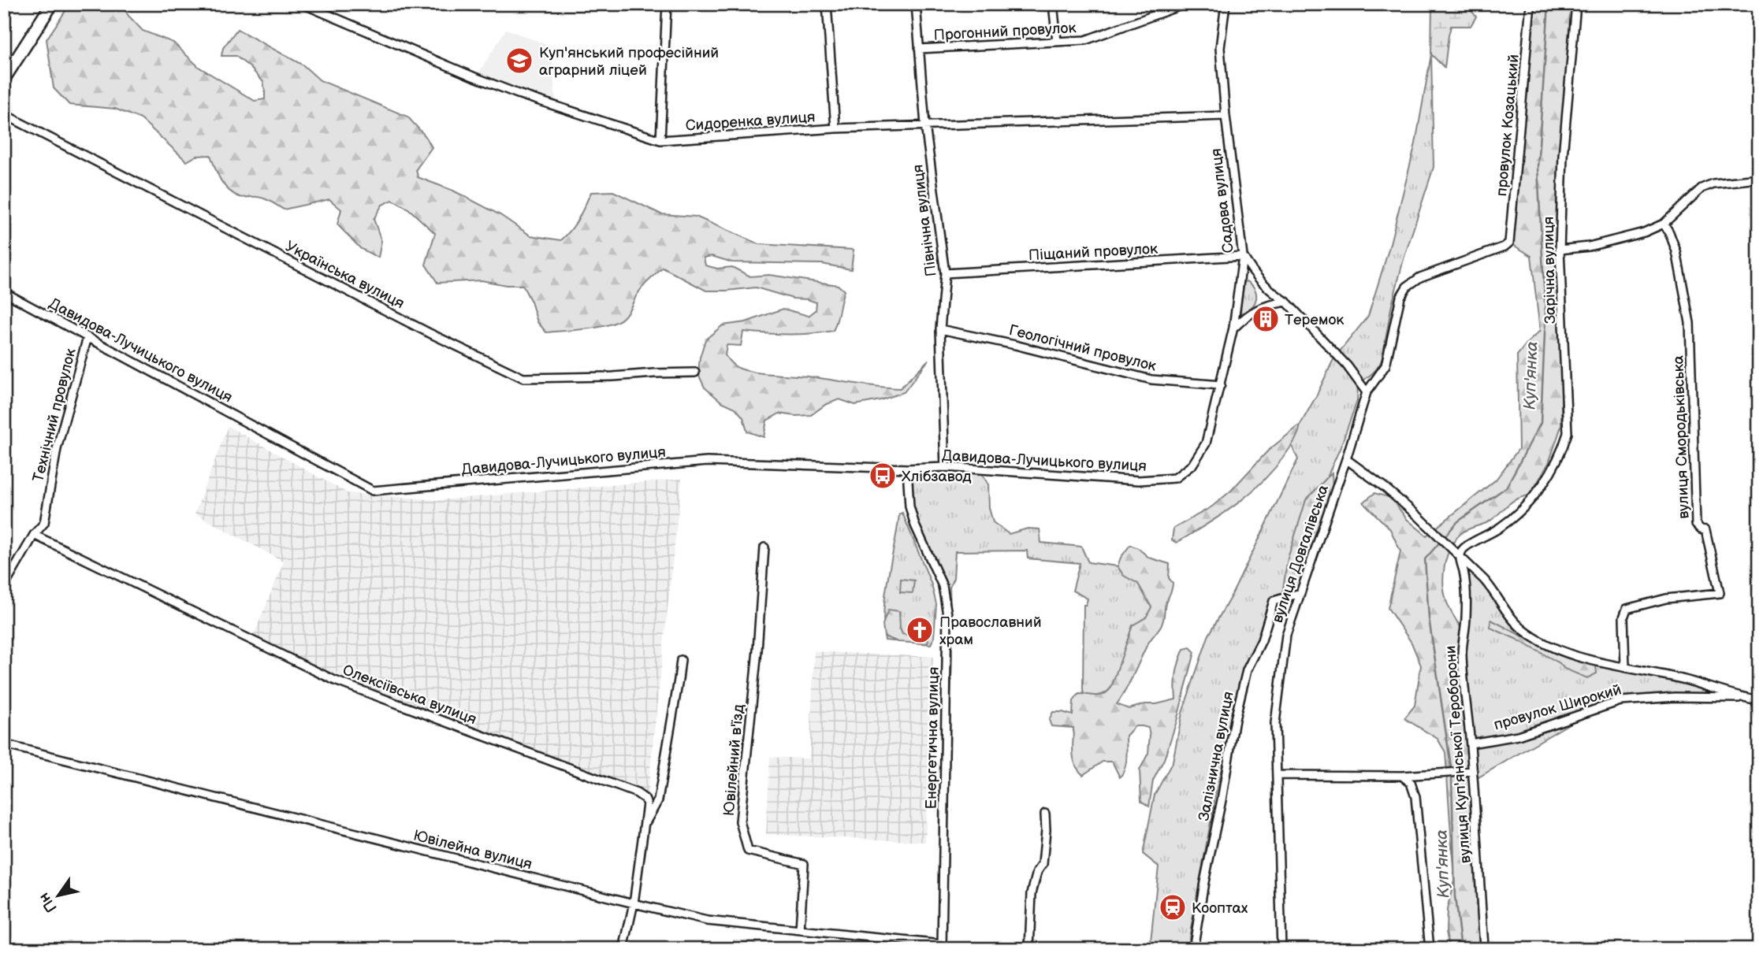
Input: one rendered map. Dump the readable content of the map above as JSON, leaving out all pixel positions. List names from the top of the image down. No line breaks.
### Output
{"streets":{"street":["Прогонний провулок","Сидоренка вулиця","провулок Козацький","Садова вулиця","Північна вулиця","Піщаний провулок","Зарічна вулиця","Українська вулиця","Геологічний провулок","Давидова-Лучицького вулиця","Технічний провулок","вулиця Смородьківська","вулиця Довгалівська","Олексіївська вулиця","провулок Широкий","Енергетична вулиця","вулиця Куп'янської Тероборони","Залізнична вулиця","Ювілейний в'їзд","Ювілейна вулиця"]},"crossings":[["Прогонний провулок","Північна вулиця"],["Сидоренка вулиця","Садова вулиця"],["Сидоренка вулиця","Північна вулиця"],["провулок Козацький","вулиця Довгалівська"],["Садова вулиця","Піщаний провулок"],["Садова вулиця","Геологічний провулок"],["Садова вулиця","Давидова-Лучицького вулиця"],["Північна вулиця","Піщаний провулок"],["Північна вулиця","Геологічний провулок"],["Північна вулиця","Давидова-Лучицького вулиця"],["Зарічна вулиця","вулиця Куп'янської Тероборони"],["Давидова-Лучицького вулиця","Технічний провулок"],["Давидова-Лучицького вулиця","Енергетична вулиця"],["Технічний провулок","Олексіївська вулиця"],["вулиця Довгалівська","Залізнична вулиця"],["Олексіївська вулиця","Ювілейна вулиця"],["провулок Широкий","вулиця Куп'янської Тероборони"],["Енергетична вулиця","Ювілейна вулиця"],["Ювілейний в'їзд","Ювілейна вулиця"]],"water":["Куп'янка"],"places":{"school or university":["Куп'янський професійний аграрний ліцей"],"building":["Теремок"],"bus stop":["Хлібзавод"],"church":["Православний храм"],"station":["Кооптах"]},"north":"bottom left"}
